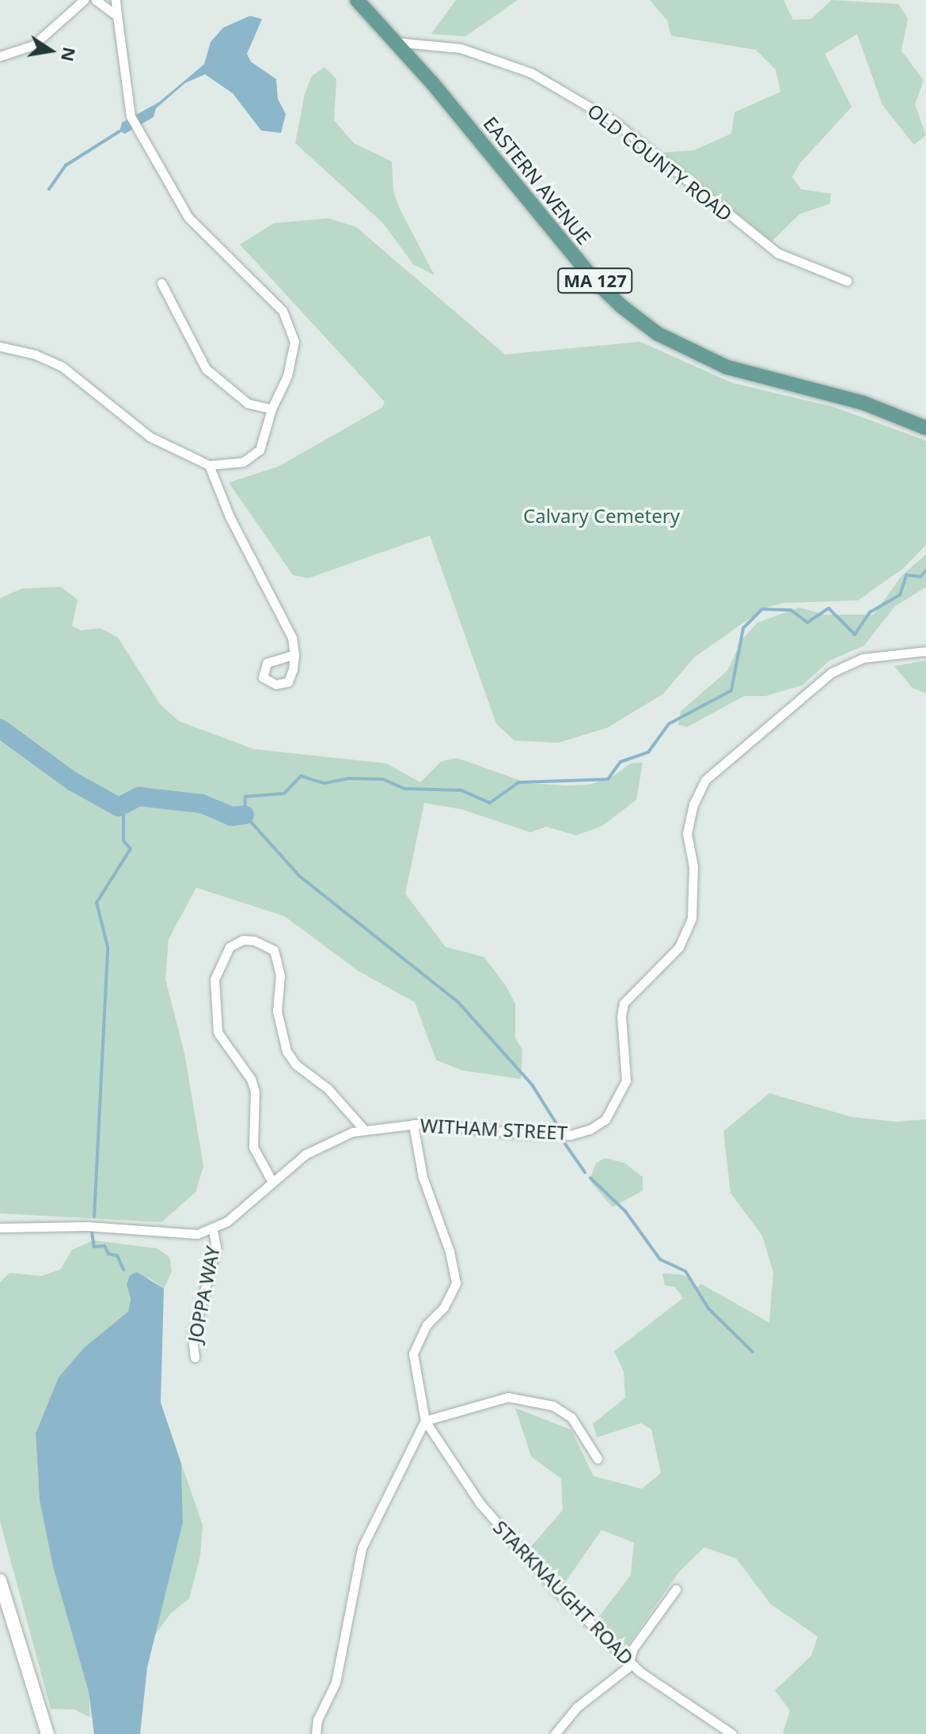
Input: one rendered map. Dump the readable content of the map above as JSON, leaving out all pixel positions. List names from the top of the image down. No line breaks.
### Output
{"streets":{"main road":["EASTERN AVENUE","MA 127"],"street":["OLD COUNTY ROAD","WITHAM STREET","JOPPA WAY","STARKNAUGHT ROAD"]},"crossings":[["OLD COUNTY ROAD","EASTERN AVENUE"],["WITHAM STREET","JOPPA WAY"]],"parks":["Calvary Cemetery"],"north":"right"}
